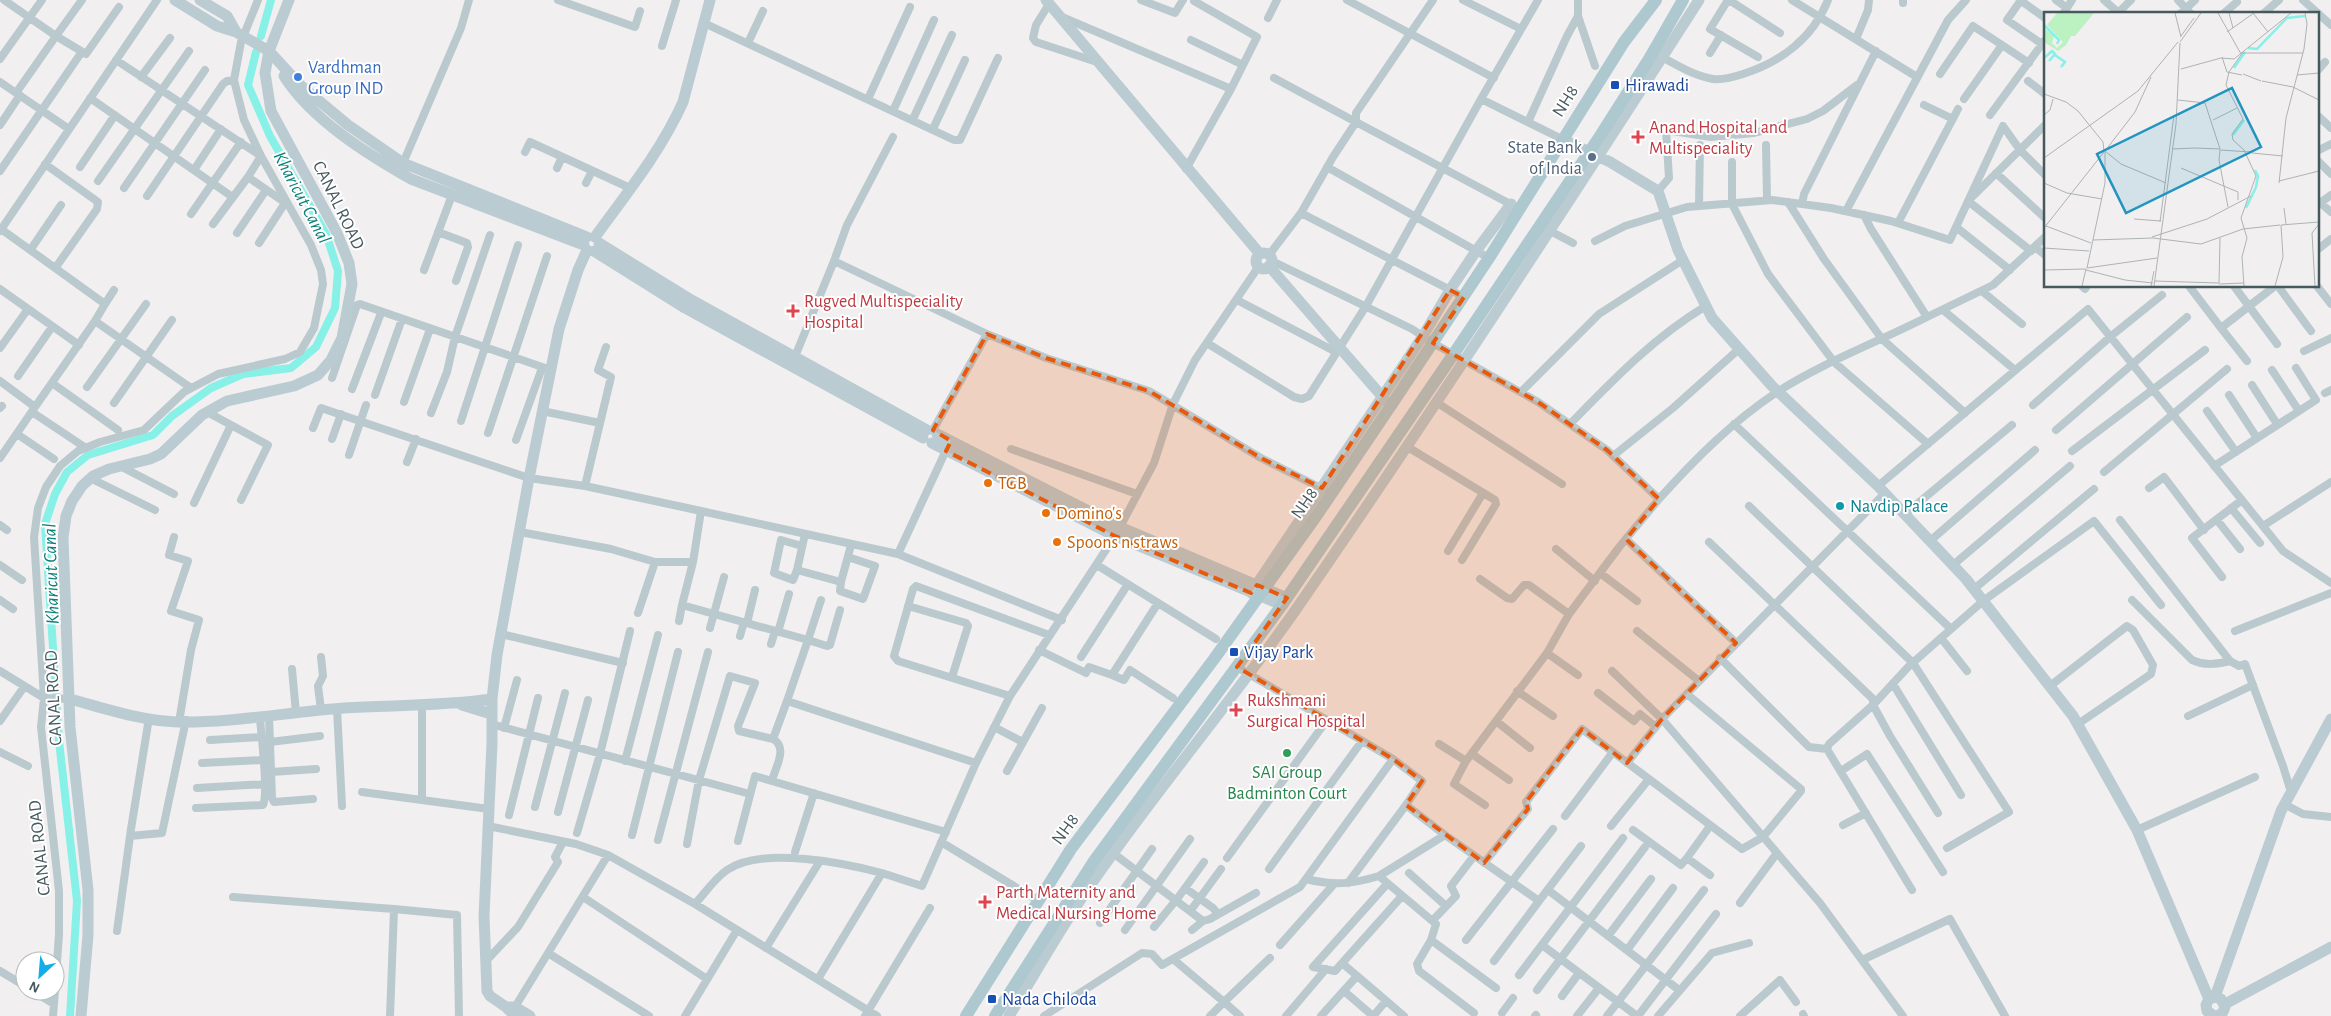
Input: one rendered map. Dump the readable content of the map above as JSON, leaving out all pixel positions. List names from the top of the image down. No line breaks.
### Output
{"streets":{"main road":["NH8"],"street":["CANAL ROAD"]},"water":["Kharicut Canal"],"places":{"other":["Vardhman Group IND","State Bank of India","TGB","Navdip Palace","Domino's","Spoons n straws","SAI Group Badminton Court"],"transit":["Hirawadi","Vijay Park","Nada Chiloda"],"health":["Anand Hospital and Multispeciality","Rugved Multispeciality Hospital","Rukshmani Surgical Hospital","Parth Maternity and Medical Nursing Home"]},"north":"bottom left"}
